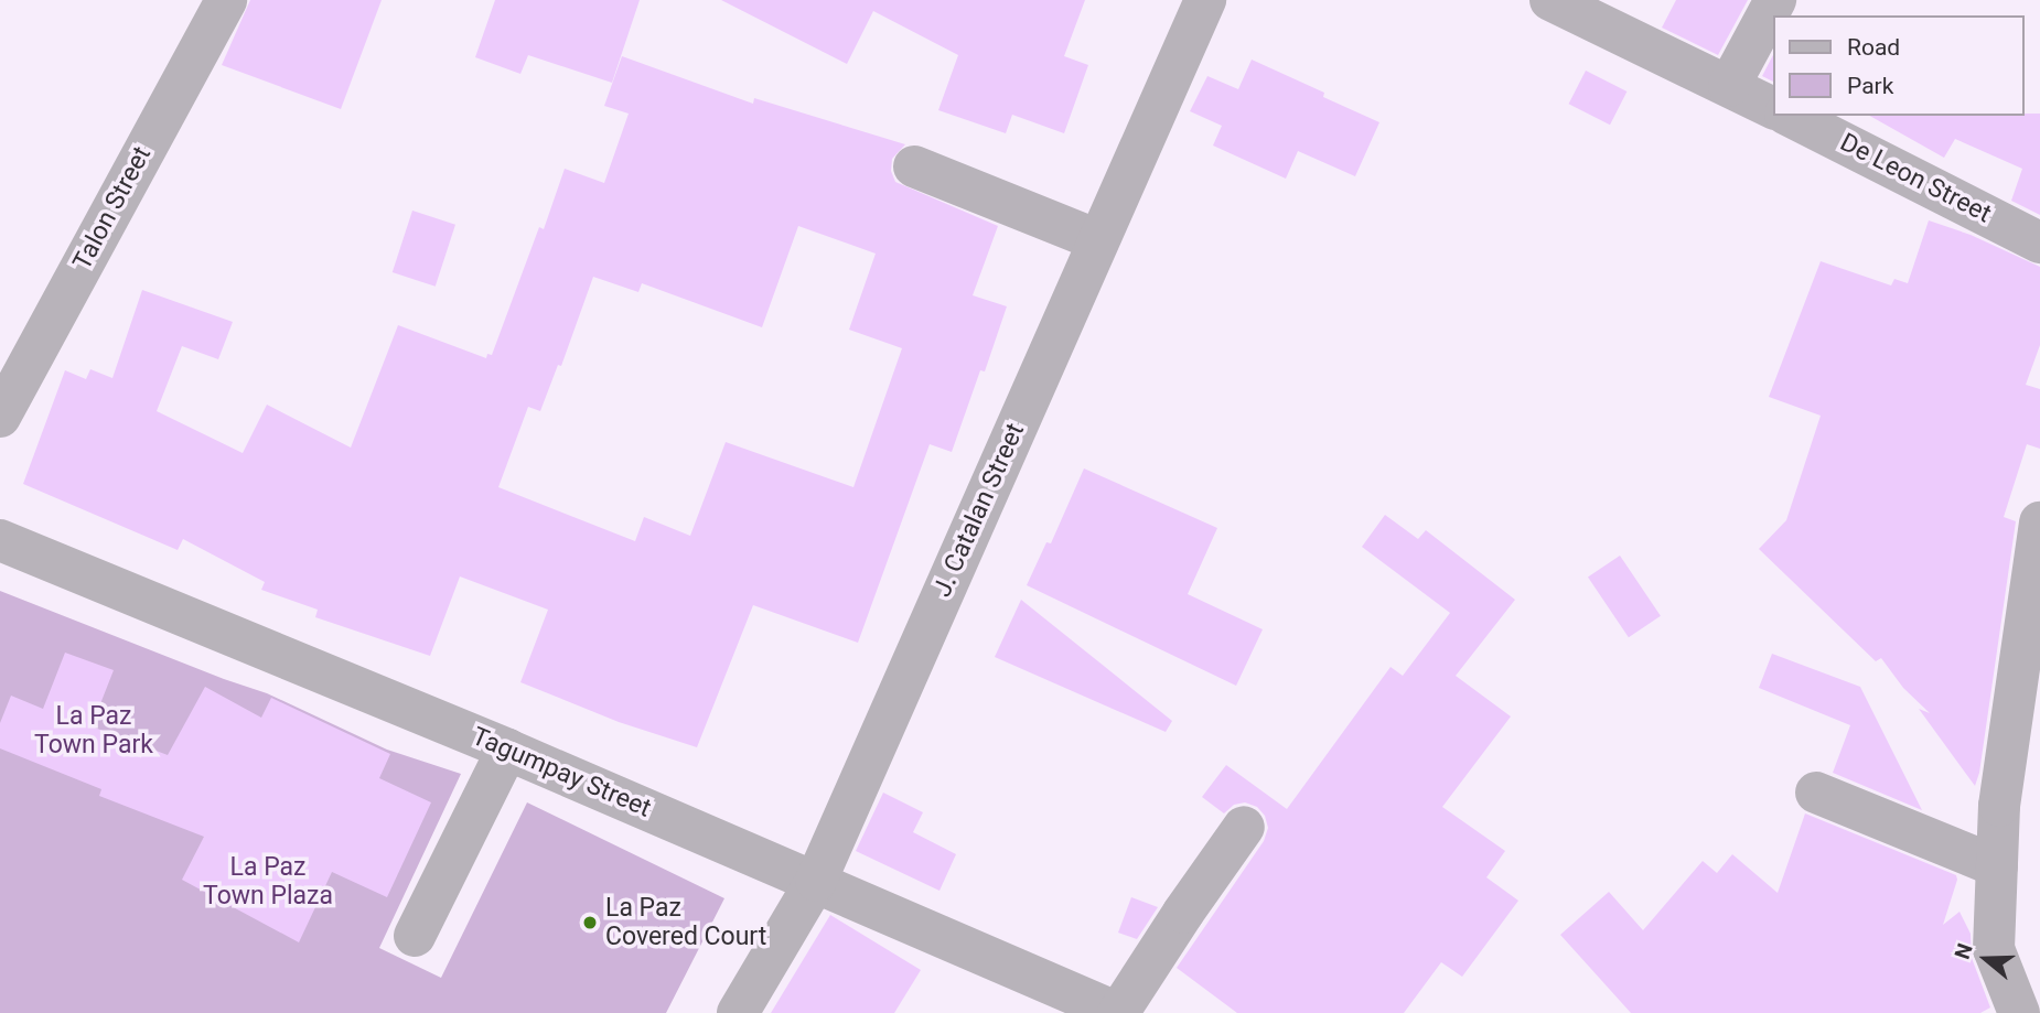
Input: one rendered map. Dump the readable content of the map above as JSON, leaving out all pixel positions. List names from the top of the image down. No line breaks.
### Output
{"streets":{"street":["De Leon Street","Talon Street","J. Catalan Street","Tagumpay Street"]},"crossings":[["J. Catalan Street","Tagumpay Street"]],"parks":["La Paz Town Park","La Paz Town Plaza"],"places":["La Paz Covered Court"],"legend":["Road","Park"],"north":"left"}
